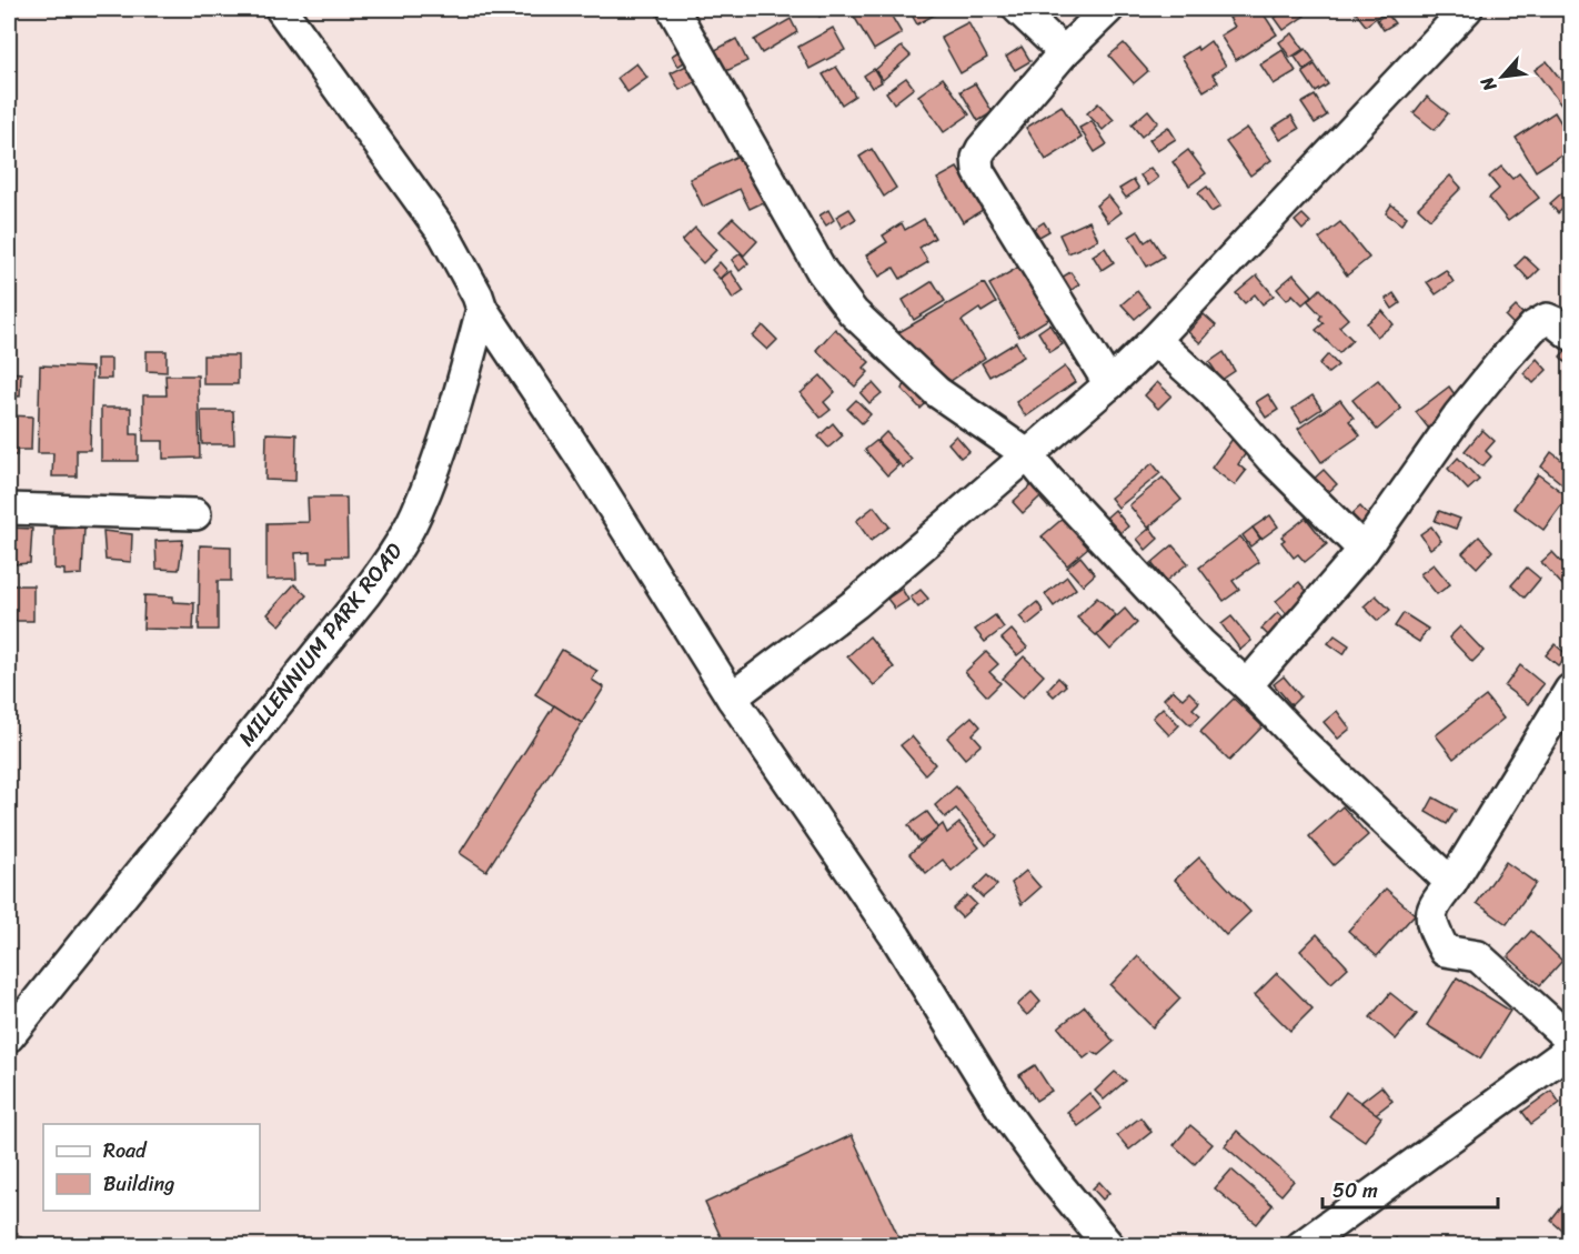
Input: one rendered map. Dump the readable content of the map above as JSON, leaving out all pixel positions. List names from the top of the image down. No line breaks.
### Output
{"streets":{"street":["MILLENNIUM PARK ROAD"]},"legend":["Road","Building"],"scale_bar":"50 m","north":"bottom left"}
